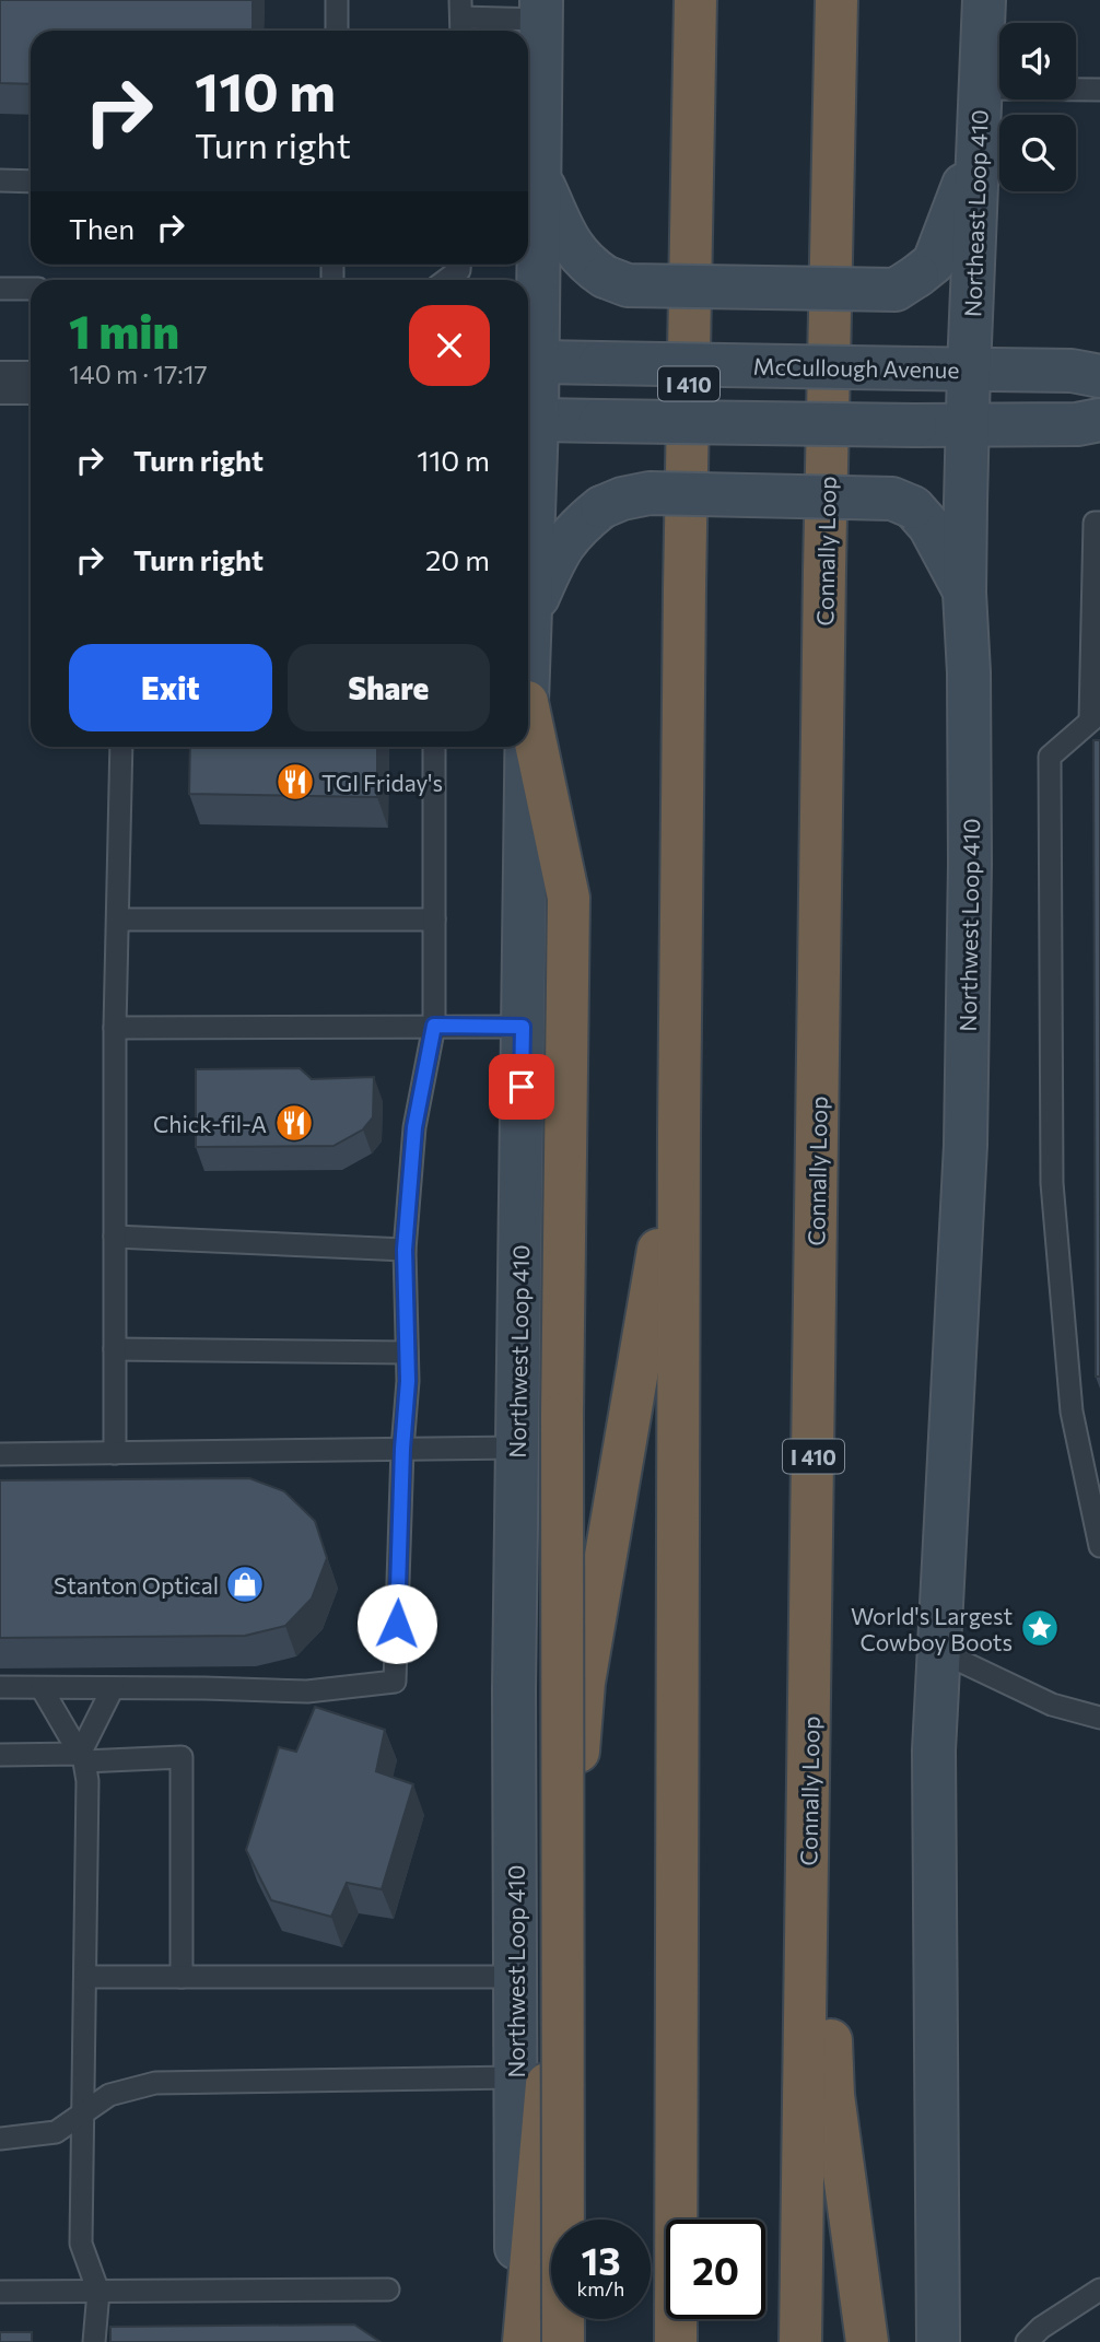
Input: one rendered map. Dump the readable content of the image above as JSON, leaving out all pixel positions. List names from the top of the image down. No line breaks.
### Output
{"streets":{"highway":["I 410","Connally Loop"],"main road":["Northeast Loop 410","McCullough Avenue","Northwest Loop 410"]},"crossings":[["Northeast Loop 410","McCullough Avenue"],["Northeast Loop 410","Northwest Loop 410"],["McCullough Avenue","Northwest Loop 410"]],"places":{"restaurant":["TGI Friday's","Chick-fil-A"],"shop":["Stanton Optical"],"place":["World's Largest Cowboy Boots"]},"page":{"turn":["110 m","Turn right"],"then":"Then","heading":["1 min","140 m · 17:17"],"list":[{"name":"Turn right","value":"110 m"},{"name":"Turn right","value":"20 m"}],"buttons":["Exit","Share"],"speed":"13 km/h","limit":"20"}}
